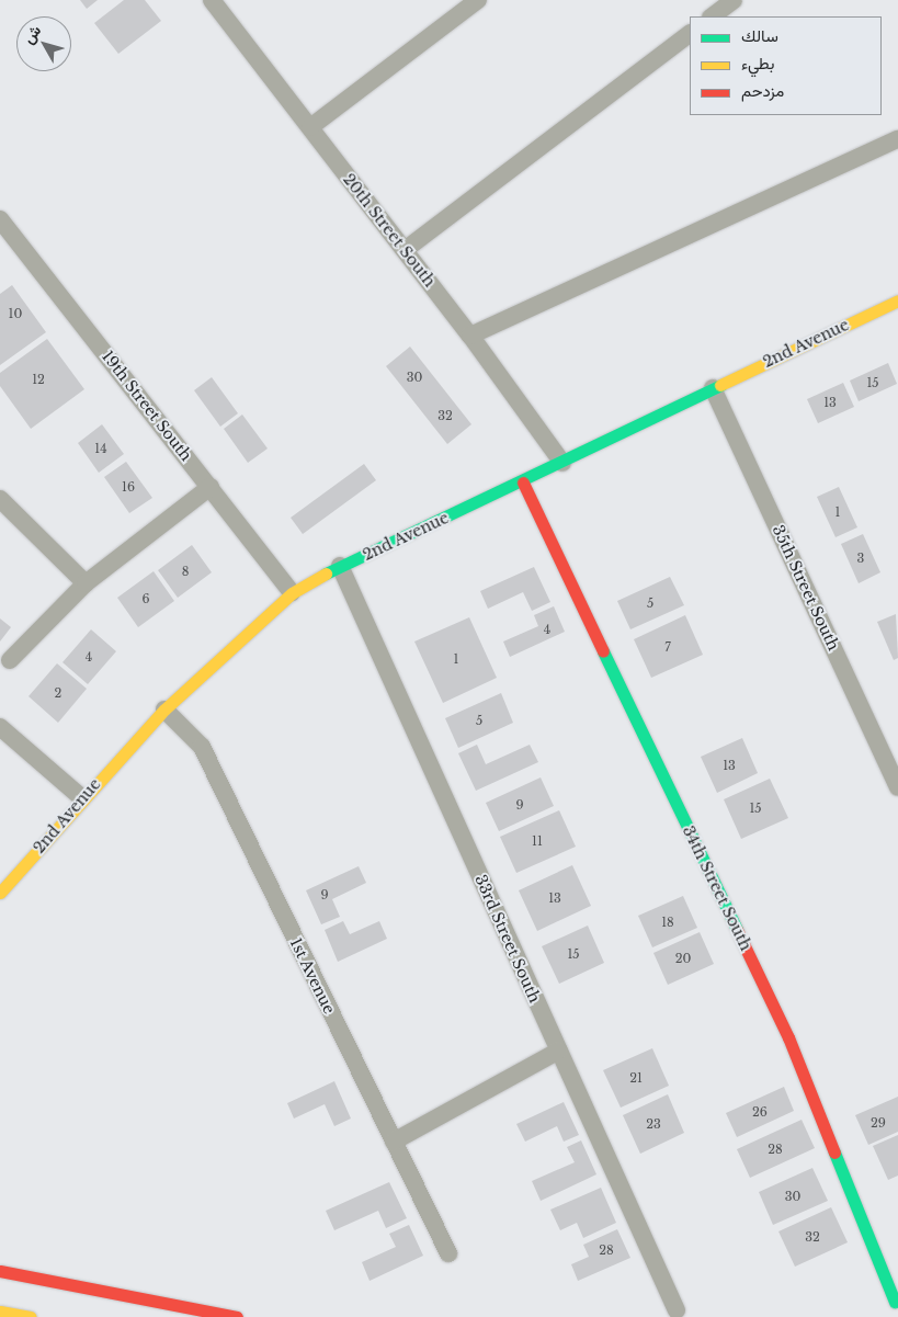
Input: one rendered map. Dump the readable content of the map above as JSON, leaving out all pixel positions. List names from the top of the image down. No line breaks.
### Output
{"streets":{"street":["20th Street South","2nd Avenue","19th Street South","35th Street South","34th Street South","33rd Street South","1st Avenue"]},"crossings":[["20th Street South","2nd Avenue"],["2nd Avenue","19th Street South"],["2nd Avenue","35th Street South"],["2nd Avenue","34th Street South"],["2nd Avenue","33rd Street South"],["2nd Avenue","1st Avenue"]],"house_numbers":["10","30","12","15","13","32","14","16","1","3","8","6","5","4","7","4","1","2","5","13","9","15","11","9","13","18","15","20","21","26","29","23","28","30","32","28"],"legend":["سالك","بطيء","مزدحم"],"north":"top left"}
